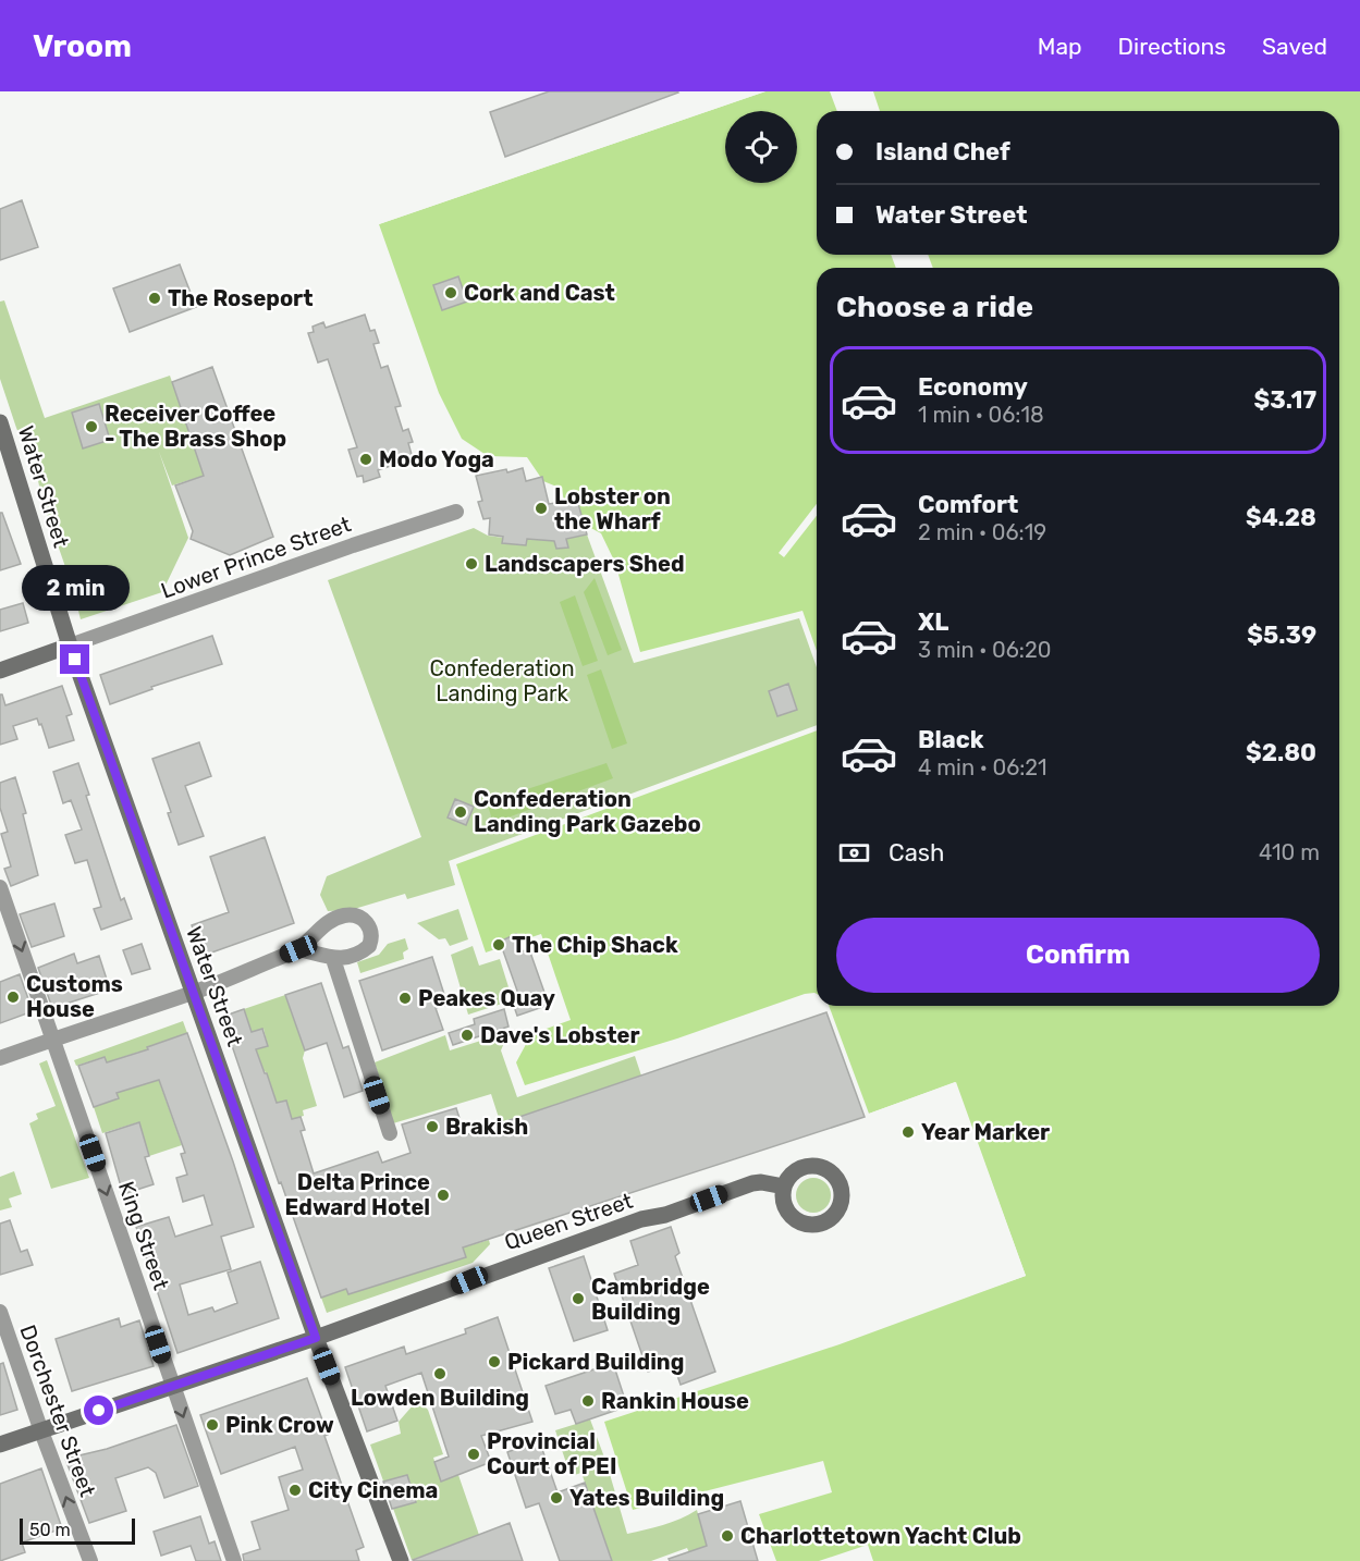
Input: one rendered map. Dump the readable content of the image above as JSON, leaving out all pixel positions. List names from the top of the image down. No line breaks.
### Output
{"streets":{"street":["Water Street","Lower Prince Street","Queen Street","King Street","Dorchester Street"]},"crossings":[["Water Street","Lower Prince Street"],["Water Street","Queen Street"],["Queen Street","King Street"],["Queen Street","Dorchester Street"]],"one_way":["King Street","Dorchester Street"],"parks":["Confederation Landing Park"],"places":["Cork and Cast","The Roseport","Receiver Coffee - The Brass Shop","Modo Yoga","Lobster on the Wharf","Landscapers Shed","Confederation Landing Park Gazebo","The Chip Shack","Customs House","Peakes Quay","Dave's Lobster","Brakish","Year Marker","Delta Prince Edward Hotel","Cambridge Building","Pickard Building","Lowden Building","Rankin House","Pink Crow","Provincial Court of PEI","City Cinema","Yates Building","Charlottetown Yacht Club"],"scale_bar":"50 m","page":{"header":"Vroom","nav":["Map","Directions","Saved"],"banner":["Island Chef","Water Street"],"heading":"Choose a ride","list":[{"name":"Economy","note":"1 min · 06:18","value":"$3.17"},{"name":"Comfort","note":"2 min · 06:19","value":"$4.28"},{"name":"XL","note":"3 min · 06:20","value":"$5.39"},{"name":"Black","note":"4 min · 06:21","value":"$2.80"}],"bubble":"2 min","pay":["Cash","410 m"],"buttons":"Confirm","scale":"50 m"}}
